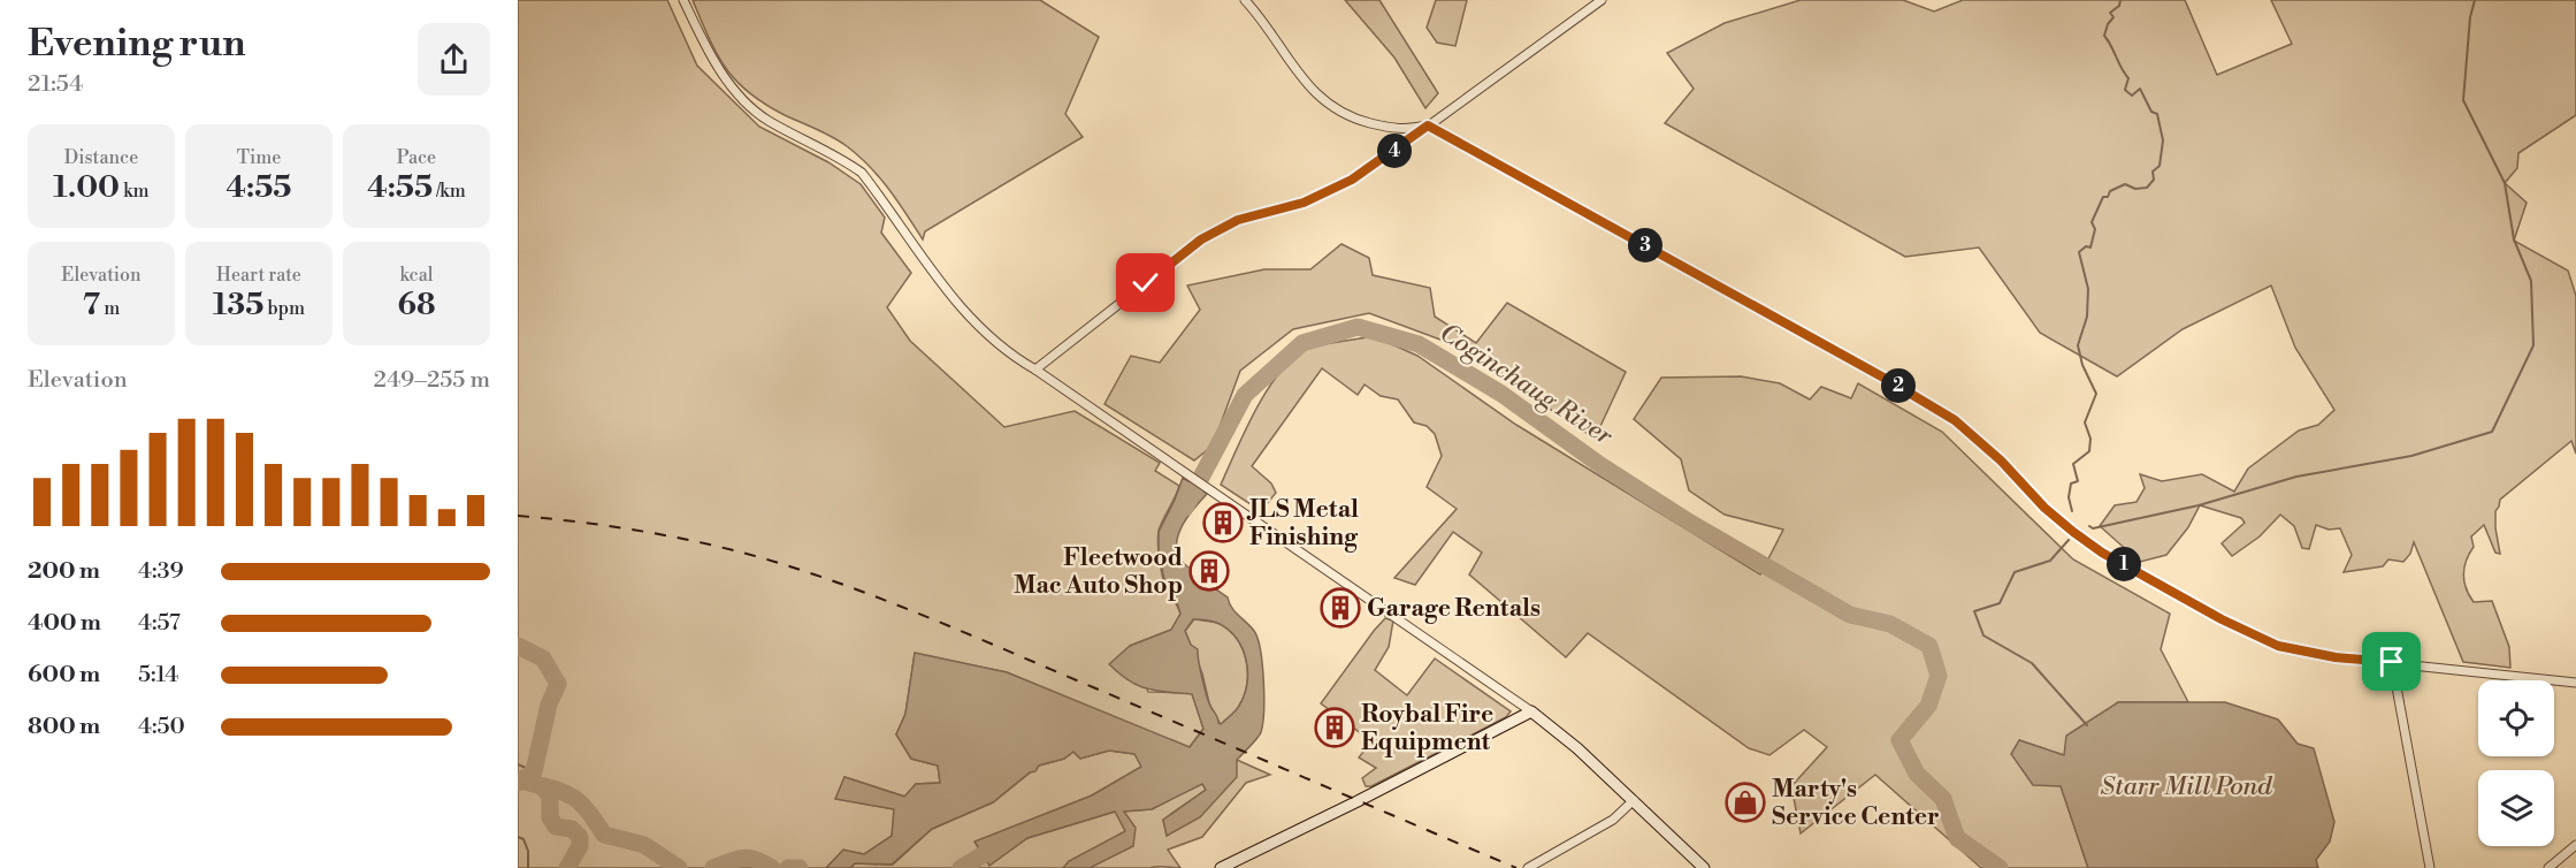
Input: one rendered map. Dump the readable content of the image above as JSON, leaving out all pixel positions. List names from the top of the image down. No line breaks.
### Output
{"water":["Coginchaug River","Starr Mill Pond"],"places":{"building":["JLS Metal Finishing","Fleetwood Mac Auto Shop","Garage Rentals","Roybal Fire Equipment"],"shop":["Marty's Service Center"]},"page":{"heading":["Evening run","21:54"],"stats":[["Distance","1.00 km"],["Time","4:55"],["Pace","4:55 /km"],["Elevation","7 m"],["Heart rate","135 bpm"],["kcal","68"]],"pins":["4","3","2","1"],"chart":["Elevation","249–255 m"],"list":[{"name":"200 m","note":"4:39"},{"name":"400 m","note":"4:57"},{"name":"600 m","note":"5:14"},{"name":"800 m","note":"4:50"}]}}
